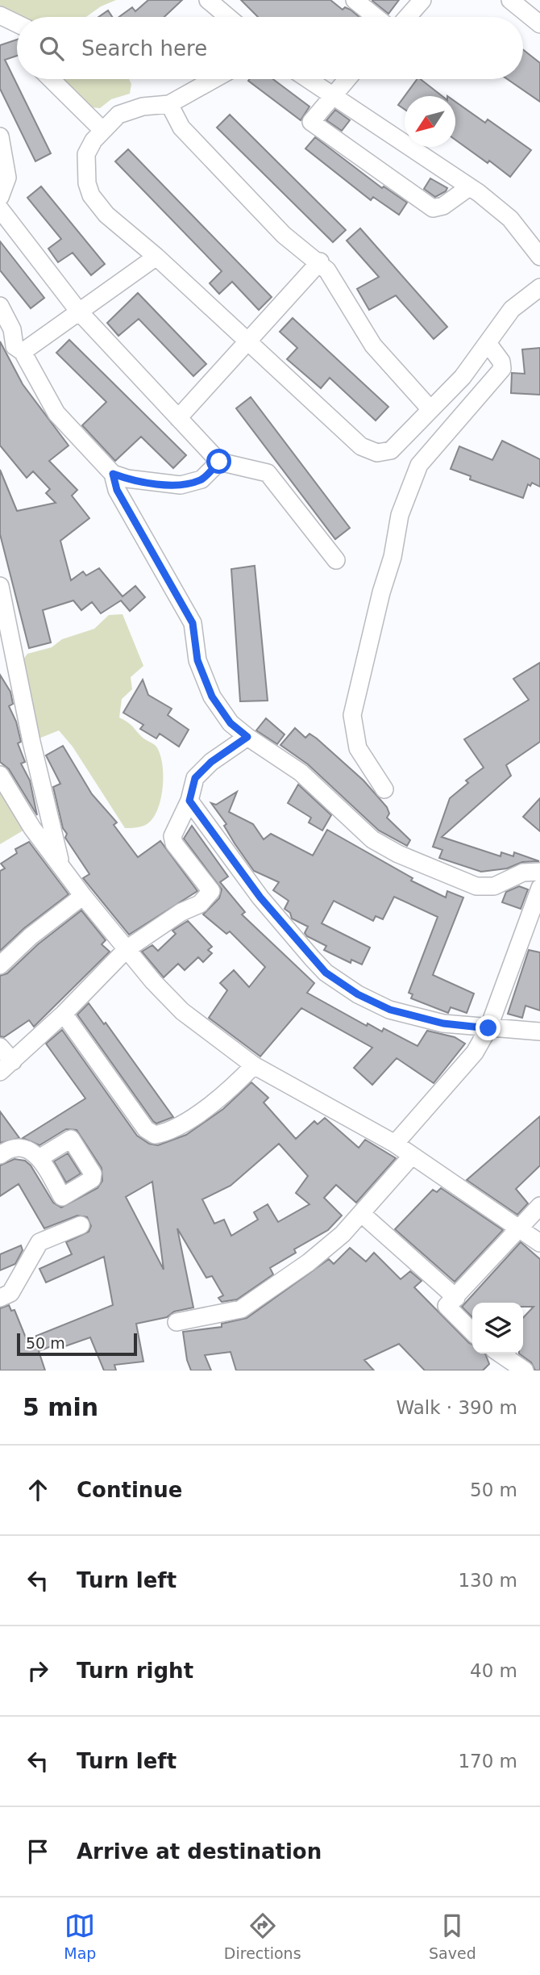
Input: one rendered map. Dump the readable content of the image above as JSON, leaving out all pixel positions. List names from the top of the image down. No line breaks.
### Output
{"scale_bar":"50 m","north":"bottom left","page":{"search":"Search here","scale":"50 m","heading":["5 min","Walk · 390 m"],"list":[["Continue","50 m"],["Turn left","130 m"],["Turn right","40 m"],["Turn left","170 m"],"Arrive at destination"],"nav":["Map","Directions","Saved"]}}
